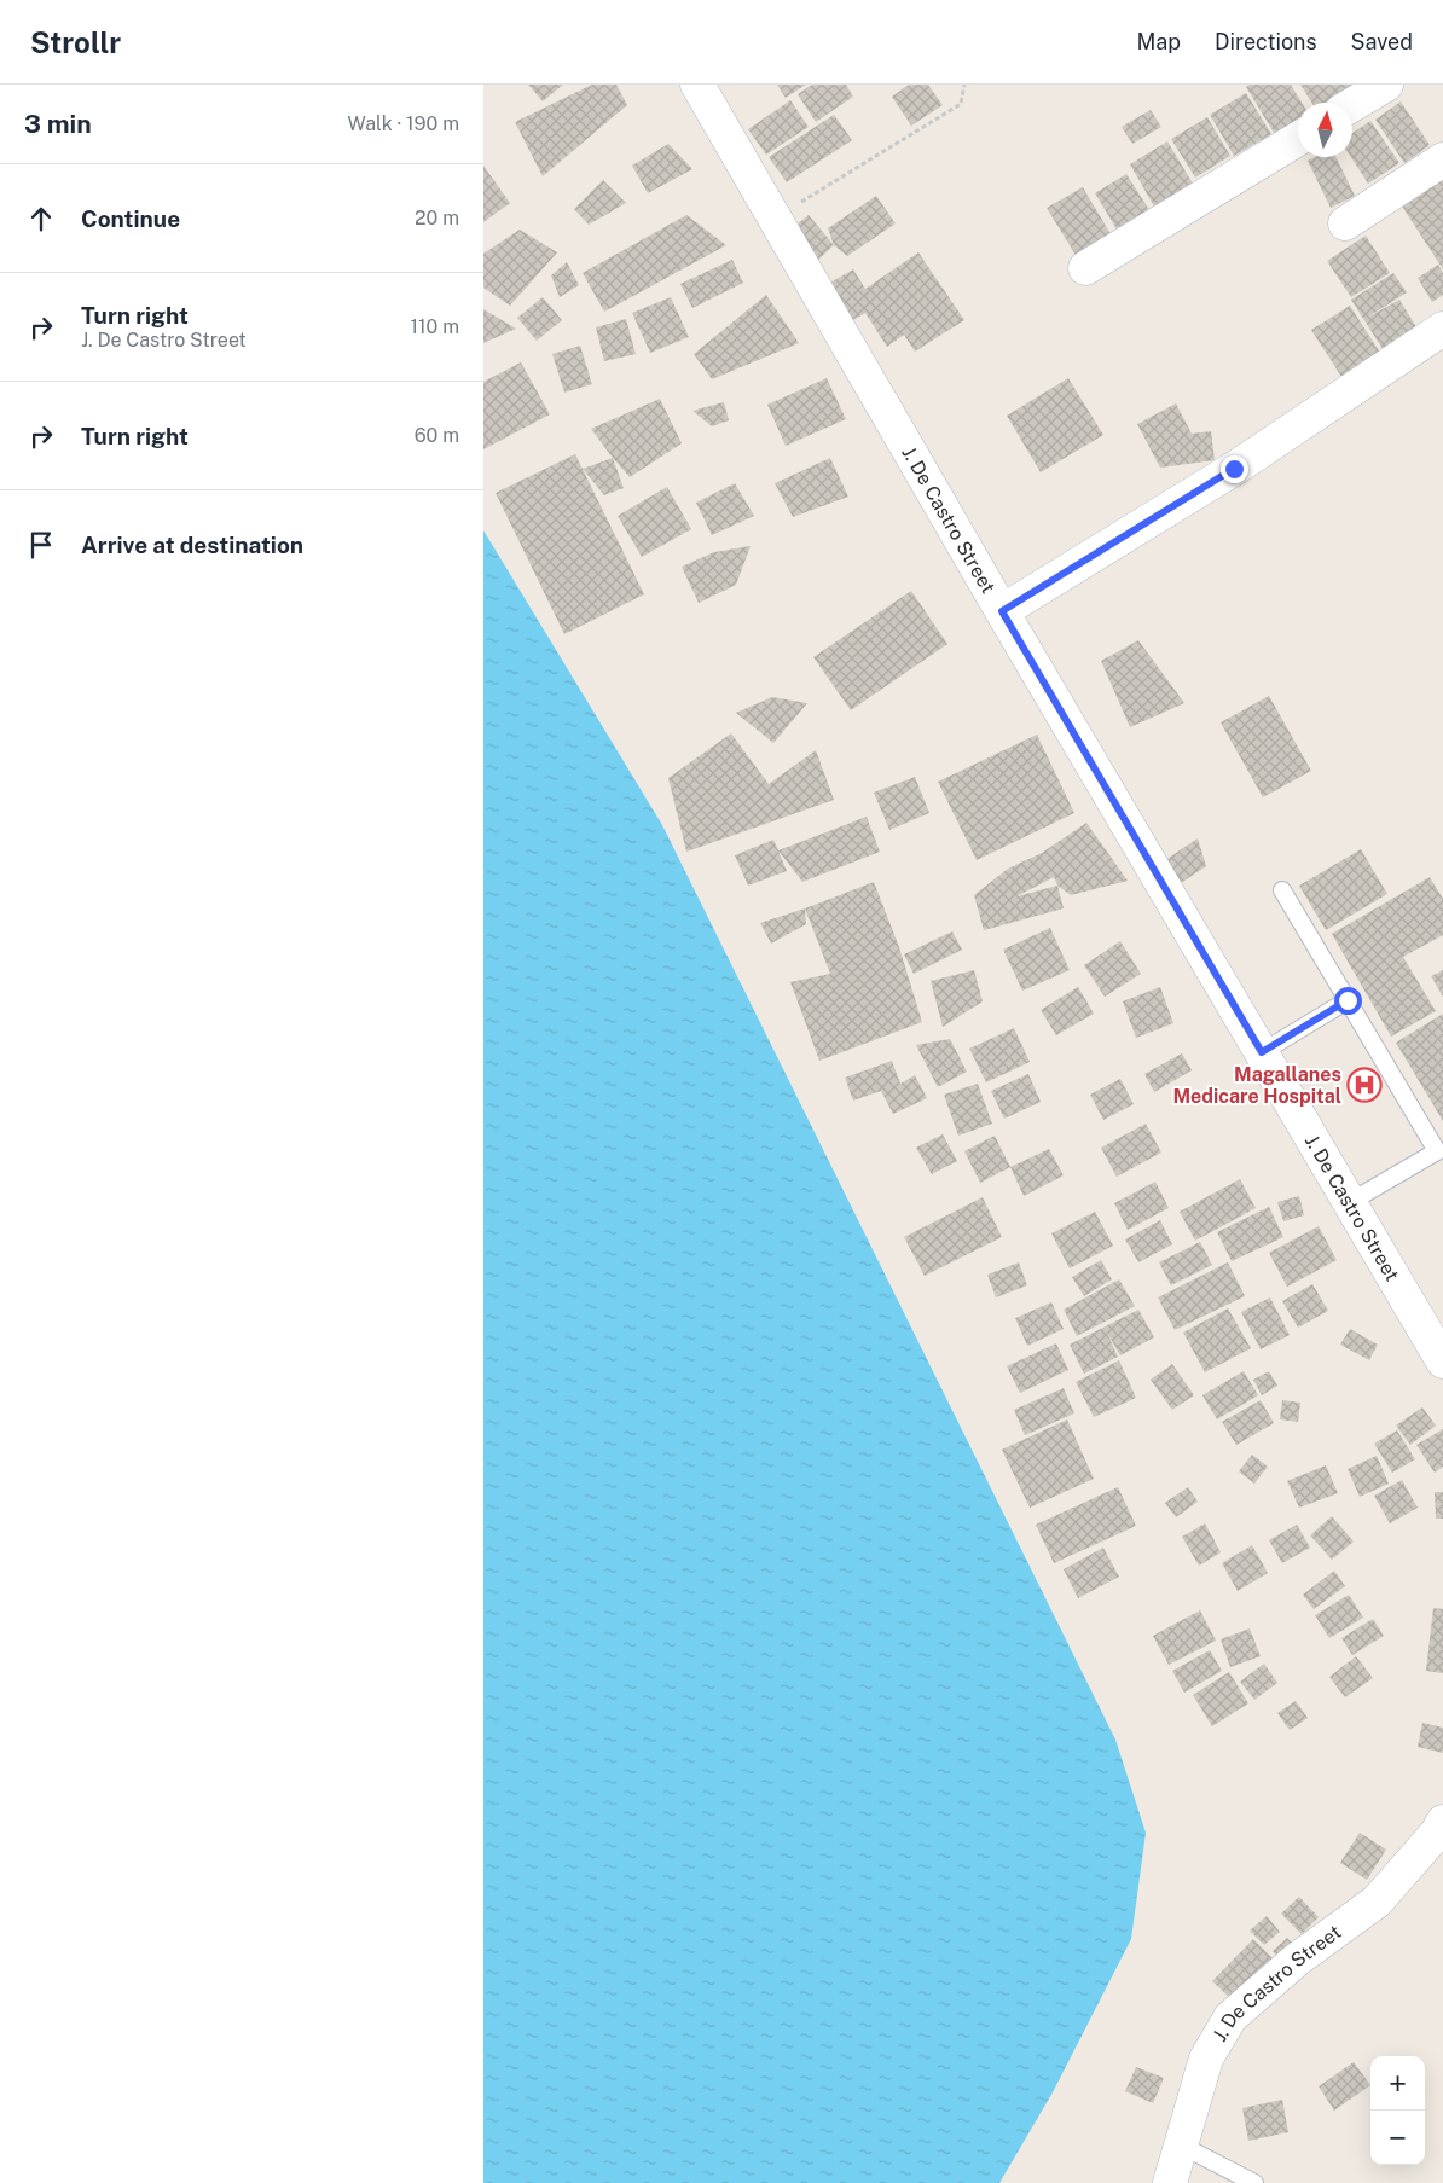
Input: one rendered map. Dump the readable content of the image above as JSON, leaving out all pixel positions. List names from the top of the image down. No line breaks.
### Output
{"streets":{"main road":["J. De Castro Street"]},"places":{"hospital":["Magallanes Medicare Hospital"]},"north":"top","page":{"header":"Strollr","nav":["Map","Directions","Saved"],"heading":["3 min","Walk · 190 m"],"list":[["Continue","20 m"],["Turn right","J. De Castro Street","110 m"],["Turn right","60 m"],"Arrive at destination"],"map_buttons":["+","−"]}}
